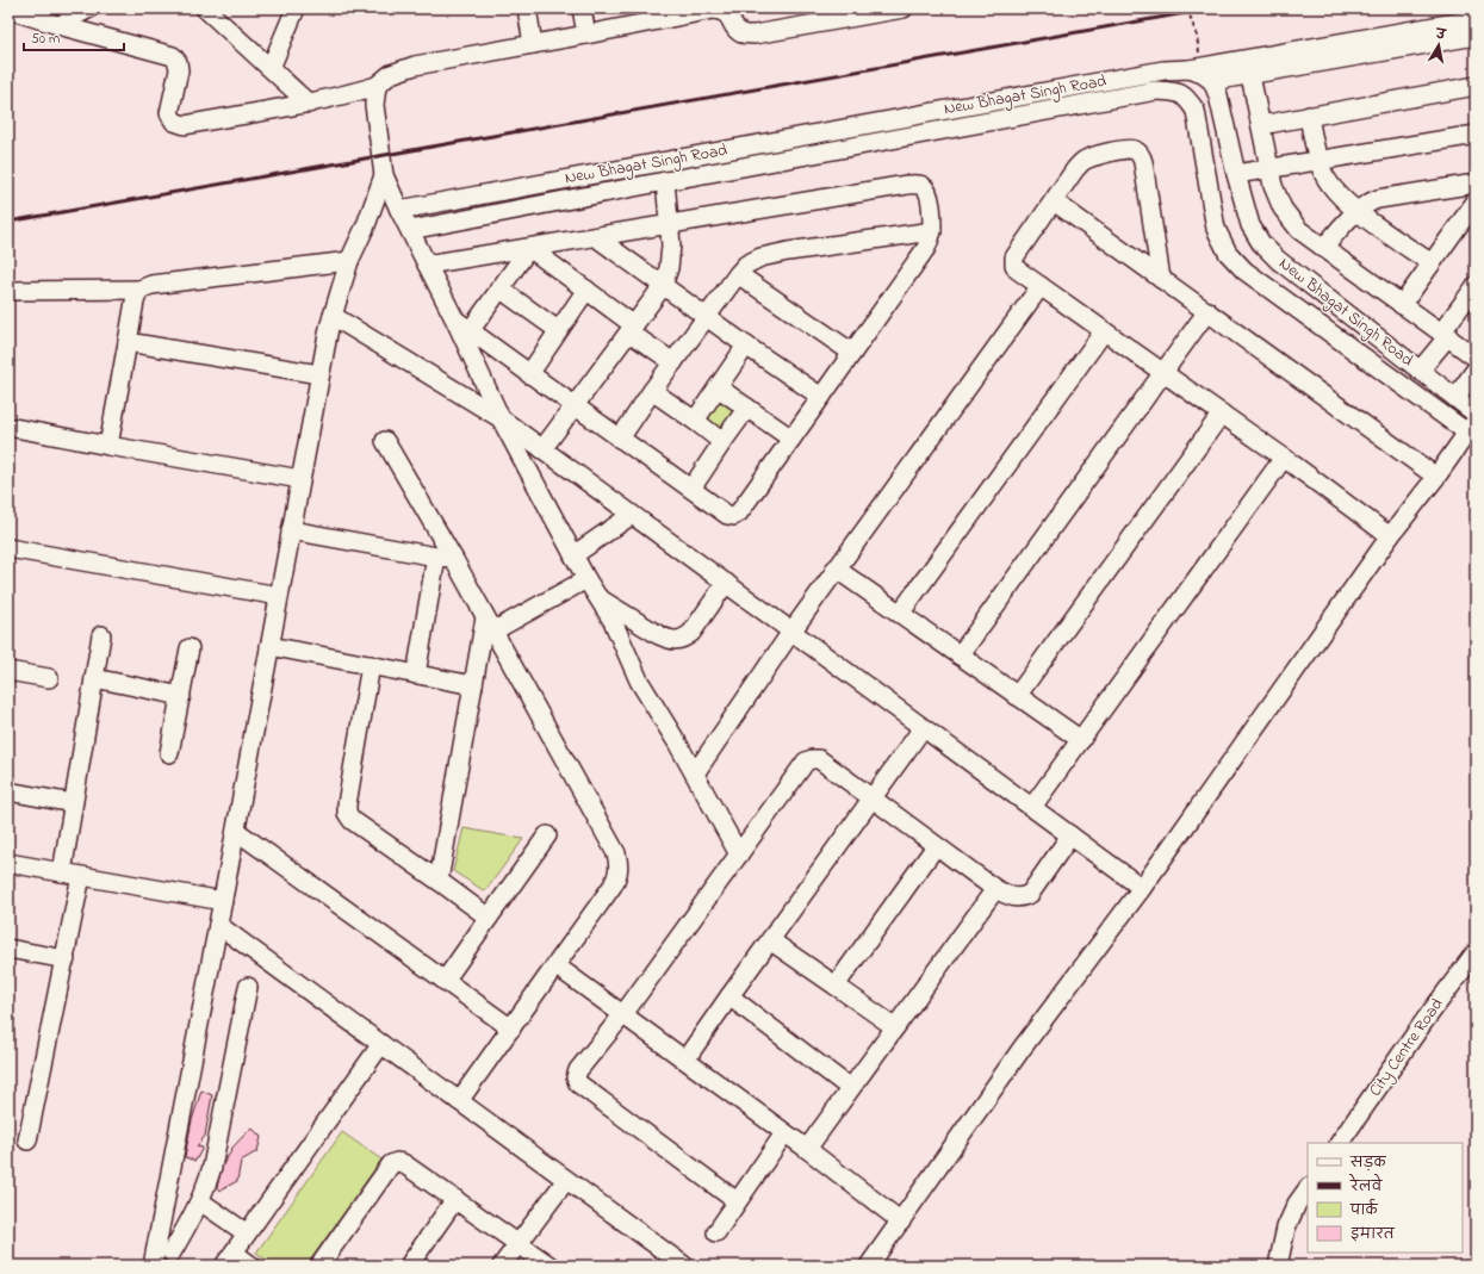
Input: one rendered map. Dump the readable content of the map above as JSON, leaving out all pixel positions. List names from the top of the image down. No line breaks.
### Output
{"streets":{"street":["New Bhagat Singh Road","City Centre Road"]},"legend":["सड़क","रेलवे","पार्क","इमारत"],"scale_bar":"50 m","north":"top"}
